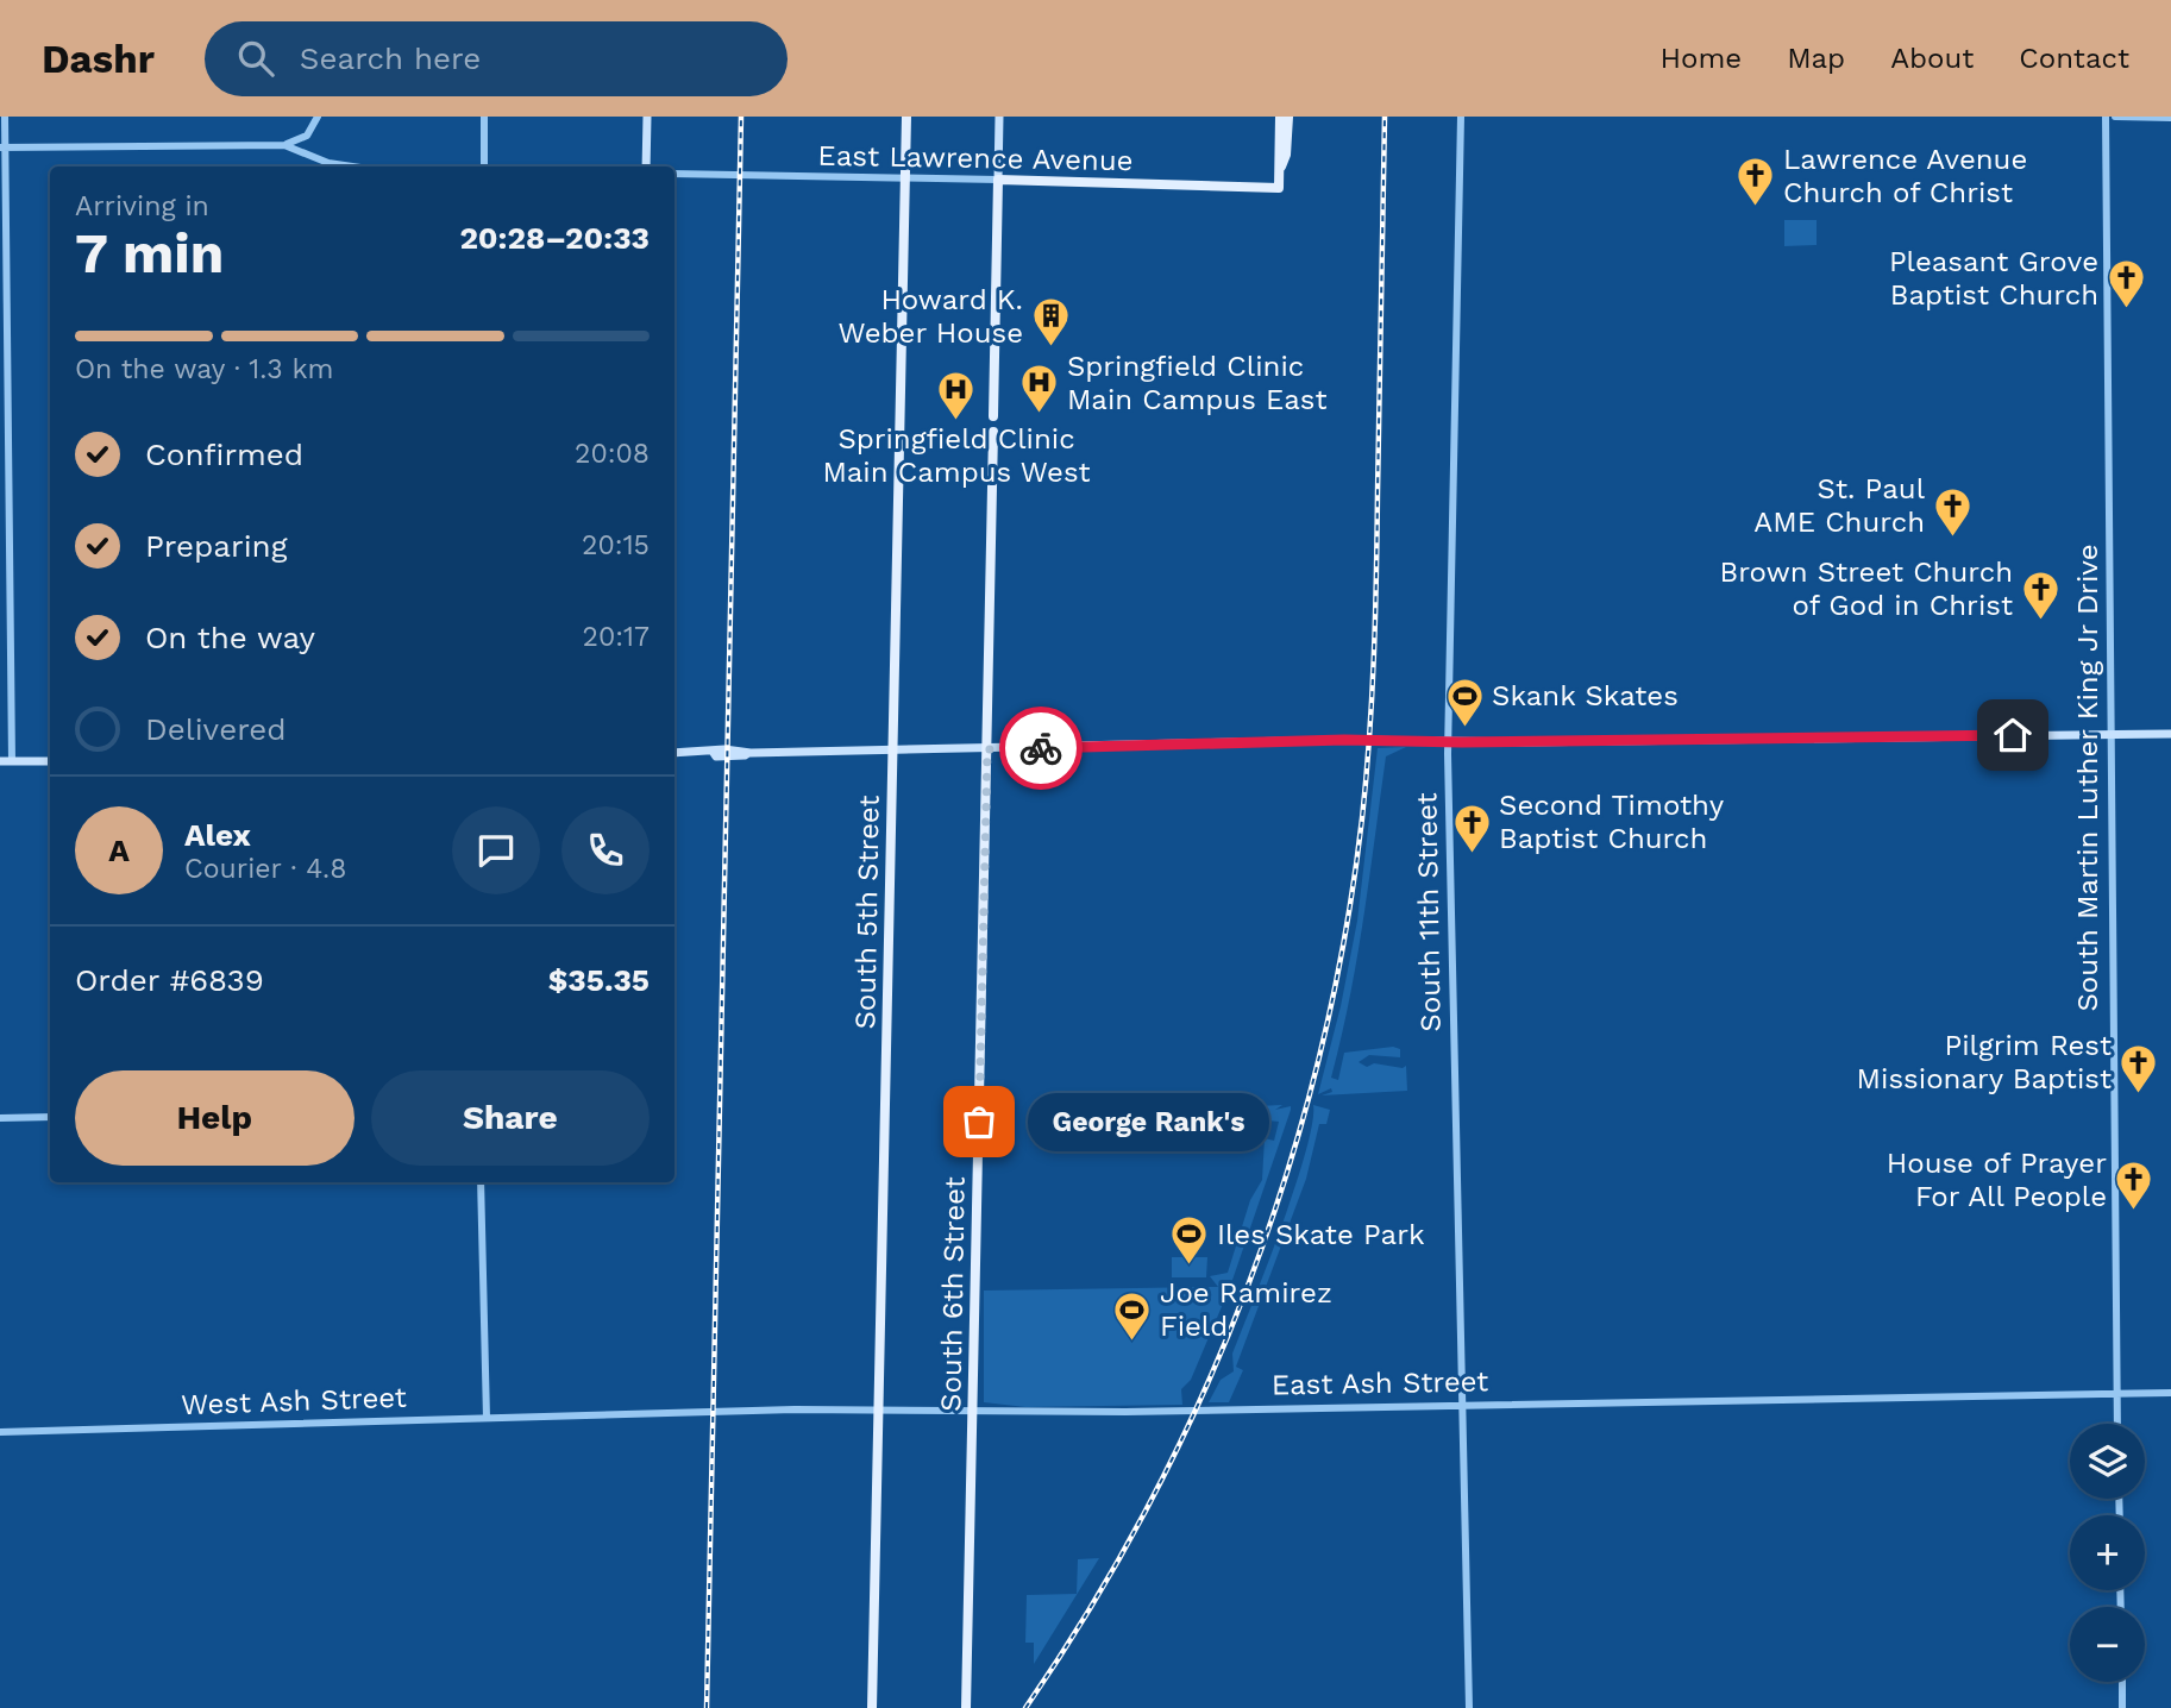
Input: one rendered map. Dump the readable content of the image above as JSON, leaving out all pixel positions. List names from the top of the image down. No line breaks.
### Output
{"streets":{"main road":["East Lawrence Avenue","South 5th Street","South 6th Street"],"street":["South Martin Luther King Jr Drive","South 11th Street","East Ash Street","West Ash Street"]},"crossings":[["East Lawrence Avenue","South 5th Street"],["South Martin Luther King Jr Drive","East Ash Street"],["South 5th Street","East Ash Street"],["South 11th Street","East Ash Street"],["South 6th Street","East Ash Street"],["East Ash Street","West Ash Street"]],"places":{"church":["Lawrence Avenue Church of Christ","Pleasant Grove Baptist Church","St. Paul AME Church","Brown Street Church of God in Christ","Second Timothy Baptist Church","Pilgrim Rest Missionary Baptist","House of Prayer For All People"],"building":["Howard K. Weber House"],"hospital":["Springfield Clinic Main Campus East","Springfield Clinic Main Campus West"],"sports":["Skank Skates","Iles Skate Park","Joe Ramirez Field"],"other":["George Rank's"]},"page":{"header":"Dashr","search":"Search here","nav":["Home","Map","About","Contact"],"heading":["7 min","Arriving in","20:28–20:33"],"panel":["Alex","Courier · 4.8","Order #6839","$35.35"],"bar":"On the way · 1.3 km","list":[["Confirmed","20:08"],["Preparing","20:15"],["On the way","20:17"],"Delivered"],"round":"A","buttons":["Help","Share"],"bubble":"George Rank's","map_buttons":["+","−"]}}
